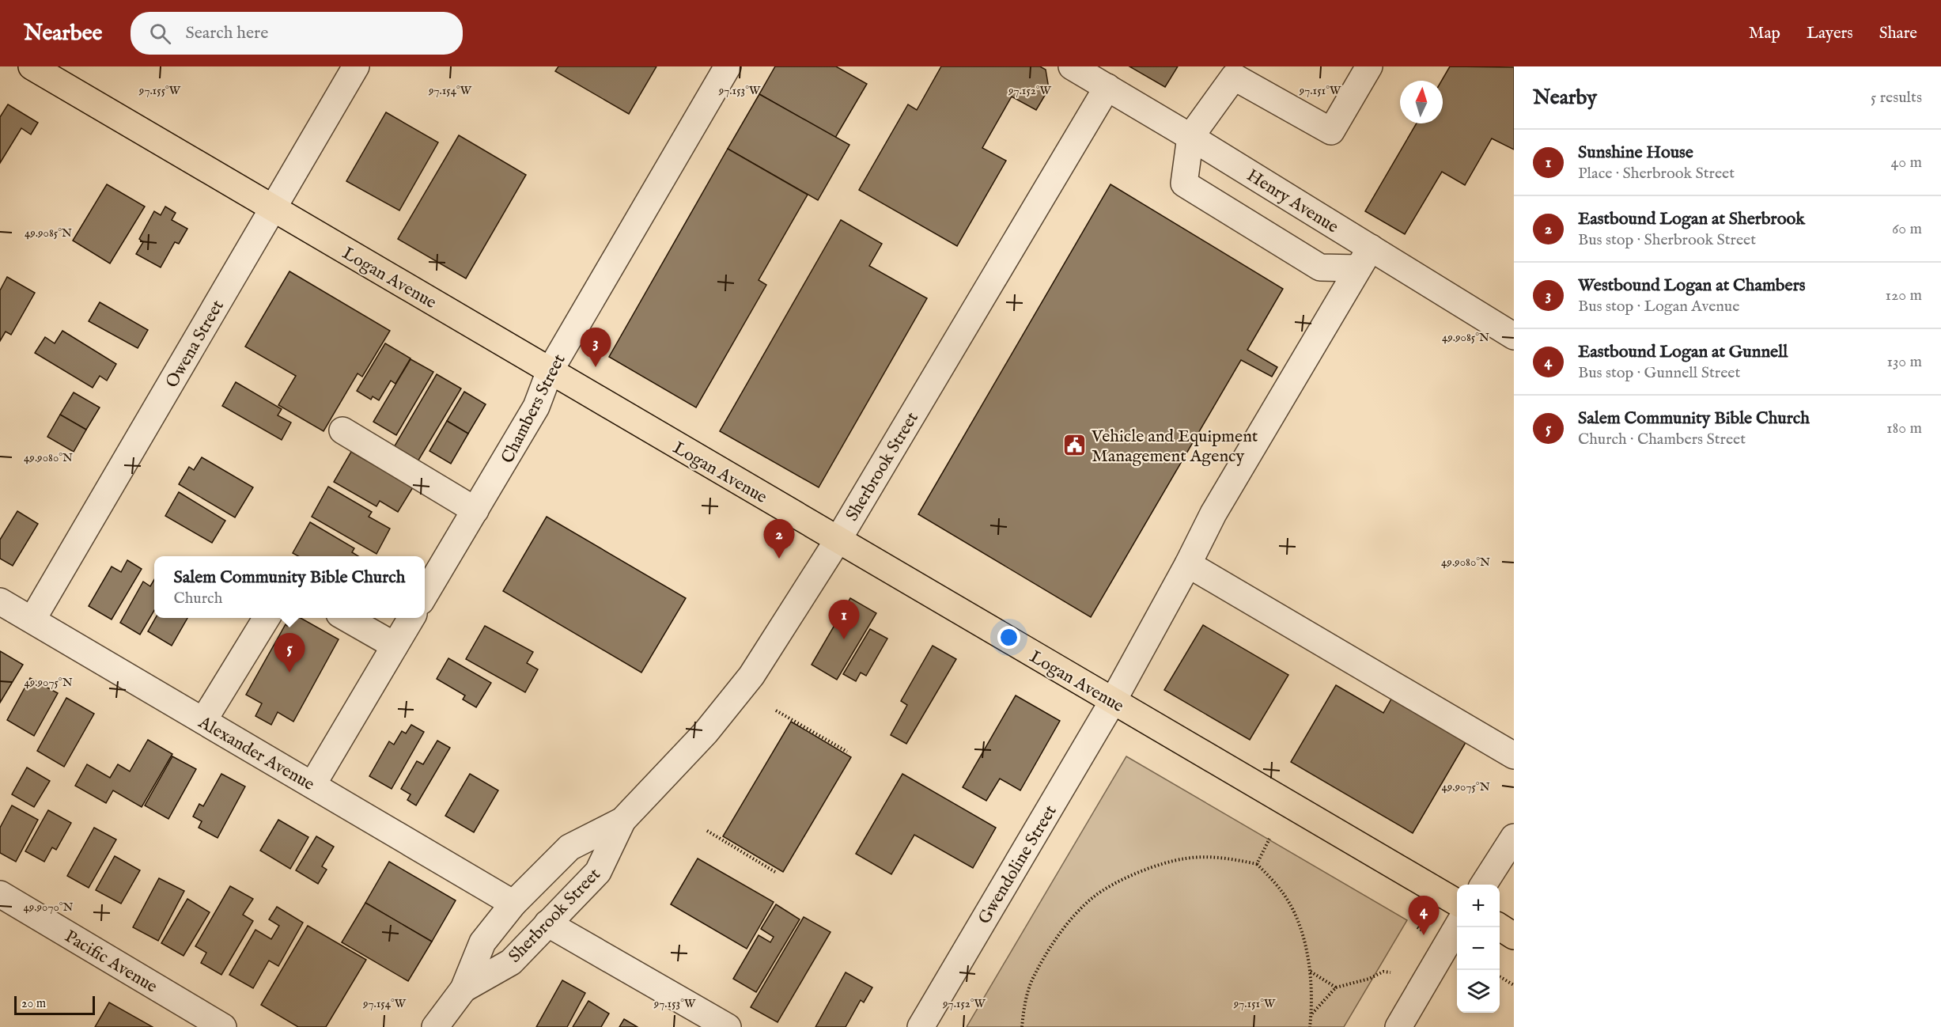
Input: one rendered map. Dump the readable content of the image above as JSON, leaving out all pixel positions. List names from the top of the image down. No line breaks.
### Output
{"streets":{"main road":["Logan Avenue"],"street":["Henry Avenue","Owena Street","Chambers Street","Sherbrook Street","Alexander Avenue","Gwendoline Street","Pacific Avenue"]},"crossings":[["Henry Avenue","Sherbrook Street"],["Henry Avenue","Gwendoline Street"],["Logan Avenue","Owena Street"],["Logan Avenue","Chambers Street"],["Logan Avenue","Sherbrook Street"],["Logan Avenue","Gwendoline Street"],["Owena Street","Alexander Avenue"],["Sherbrook Street","Alexander Avenue"]],"places":{"public building":["Vehicle and Equipment Management Agency"]},"scale_bar":"20 m","north":"top","page":{"header":"Nearbee","search":"Search here","nav":["Map","Layers","Share"],"heading":["Nearby","5 results"],"list":[{"mark":"1","name":"Sunshine House","note":"Place · Sherbrook Street","value":"40 m"},{"mark":"2","name":"Eastbound Logan at Sherbrook","note":"Bus stop · Sherbrook Street","value":"60 m"},{"mark":"3","name":"Westbound Logan at Chambers","note":"Bus stop · Logan Avenue","value":"120 m"},{"mark":"4","name":"Eastbound Logan at Gunnell","note":"Bus stop · Gunnell Street","value":"130 m"},{"mark":"5","name":"Salem Community Bible Church","note":"Church · Chambers Street","value":"180 m"}],"pins":["3","2","1","5","4"],"popup":["Salem Community Bible Church","Church"],"map_buttons":["+","−"],"scale":"20 m"},"coordinates":["97.155°W","97.154°W","97.153°W","97.152°W","97.151°W","49.9085°N","49.9080°N","49.9075°N","49.9070°N"]}
